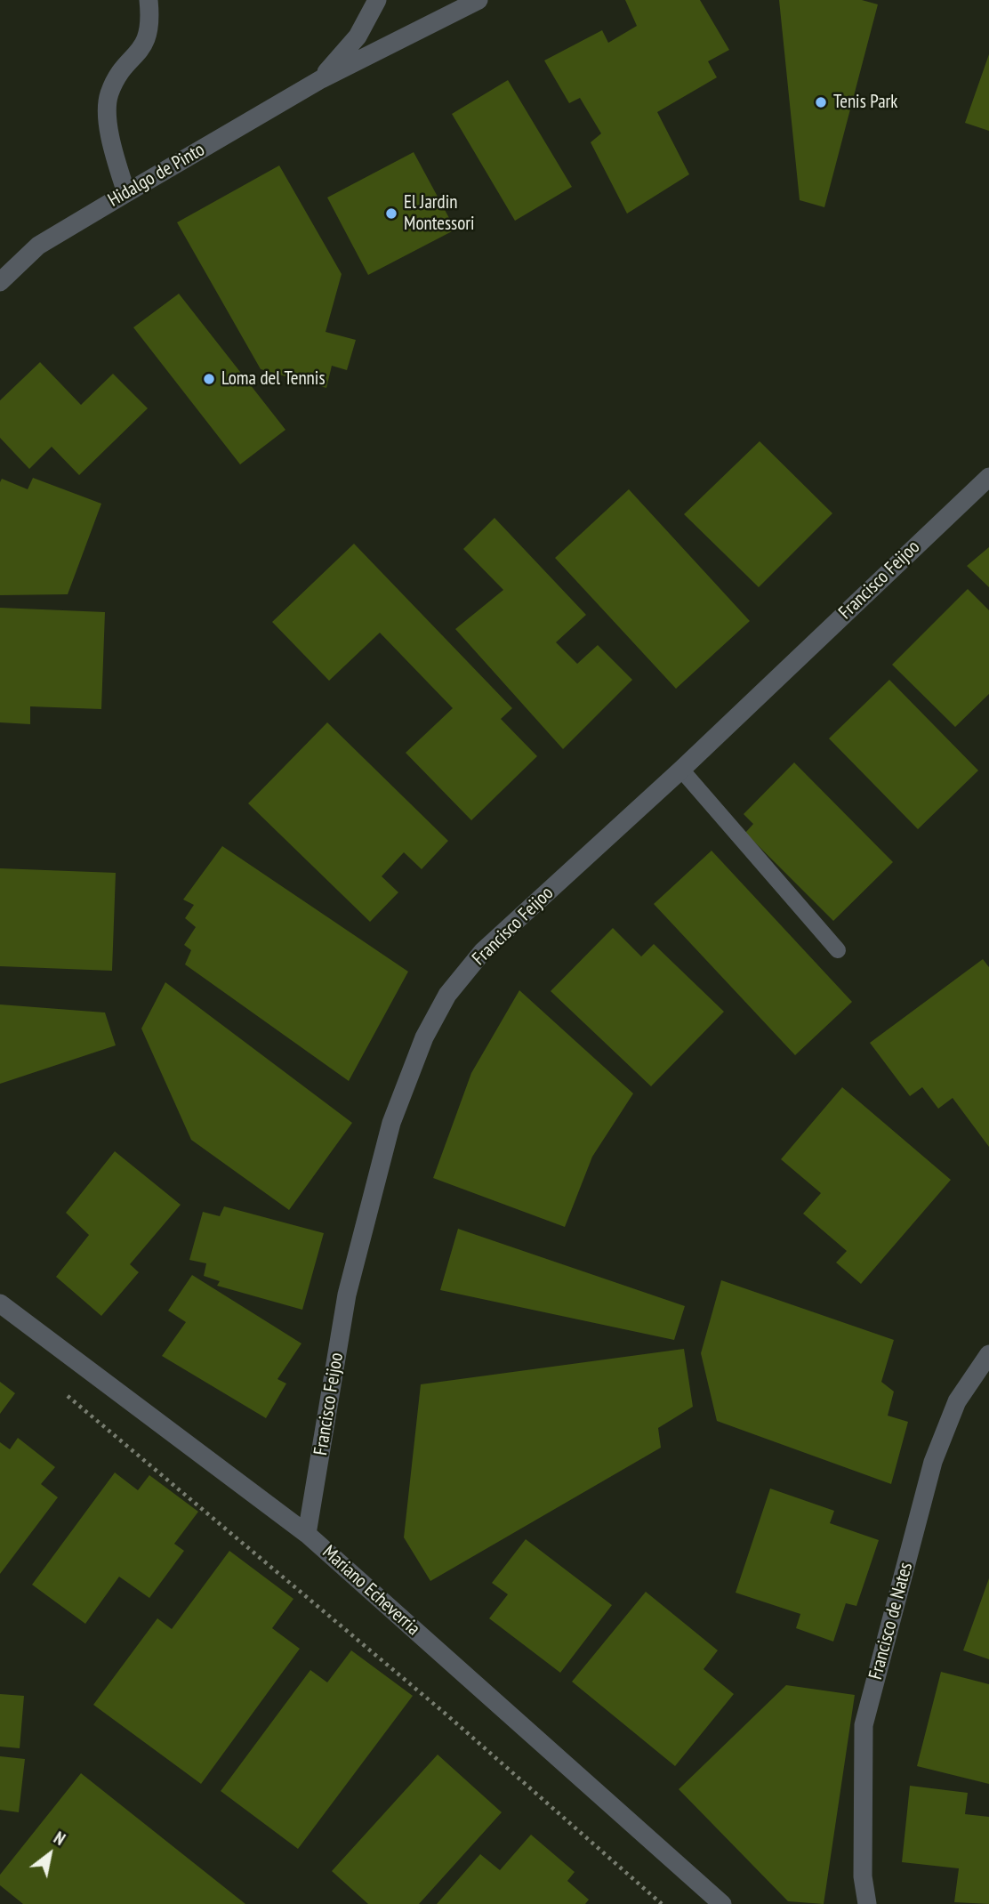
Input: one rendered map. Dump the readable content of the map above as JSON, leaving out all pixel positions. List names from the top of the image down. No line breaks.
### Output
{"streets":{"street":["Hidalgo de Pinto","Francisco Feijoo","Mariano Echeverria","Francisco de Nates"]},"crossings":[["Francisco Feijoo","Mariano Echeverria"]],"places":["Tenis Park","El Jardin Montessori","Loma del Tennis"],"north":"top right"}
